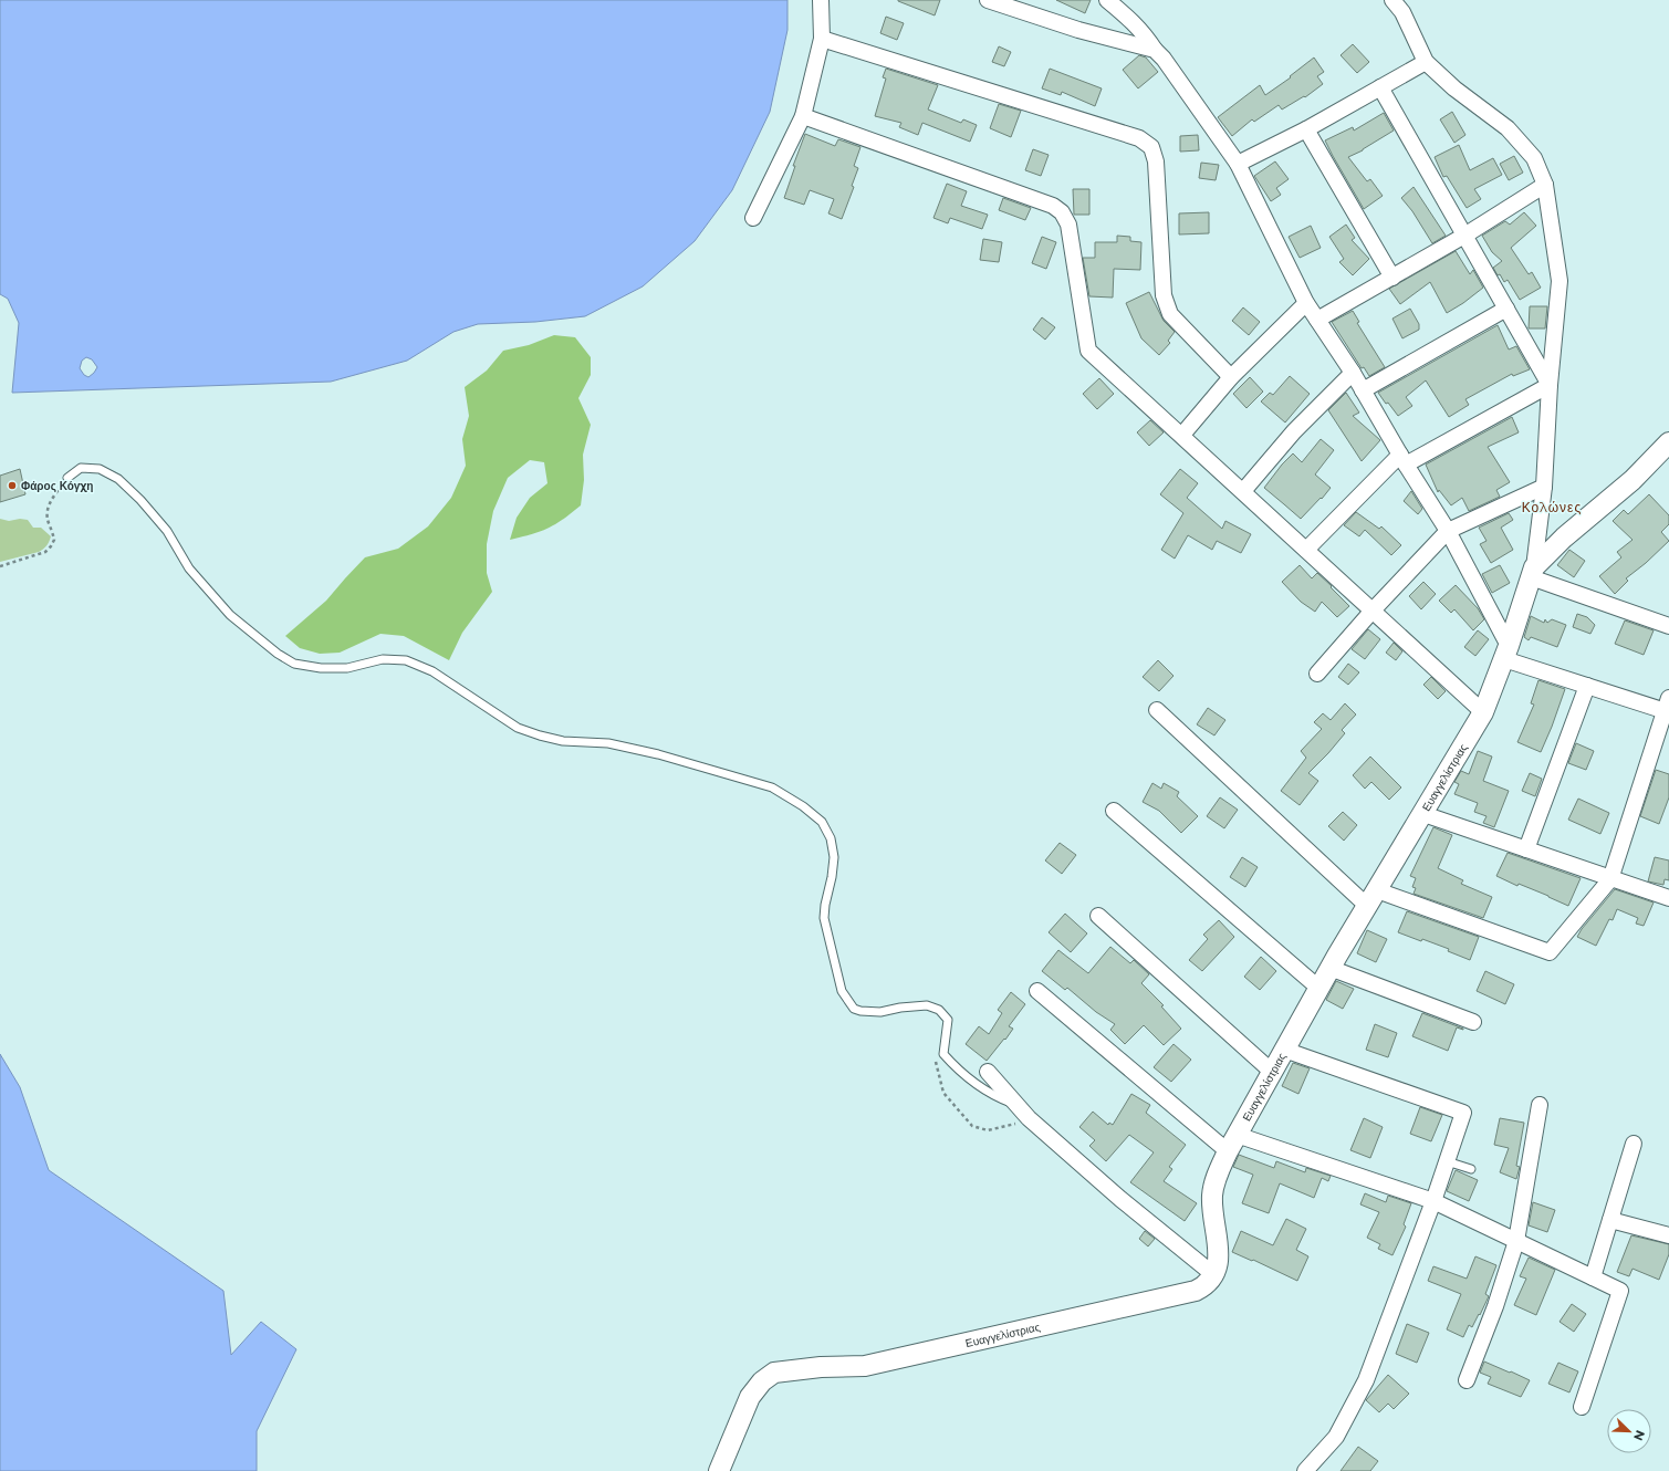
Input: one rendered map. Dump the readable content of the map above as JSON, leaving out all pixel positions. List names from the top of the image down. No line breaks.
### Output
{"streets":{"street":["Ευαγγελίστριας"]},"districts":["Κολώνες"],"places":["Φάρος Κόγχη"],"north":"bottom right"}
